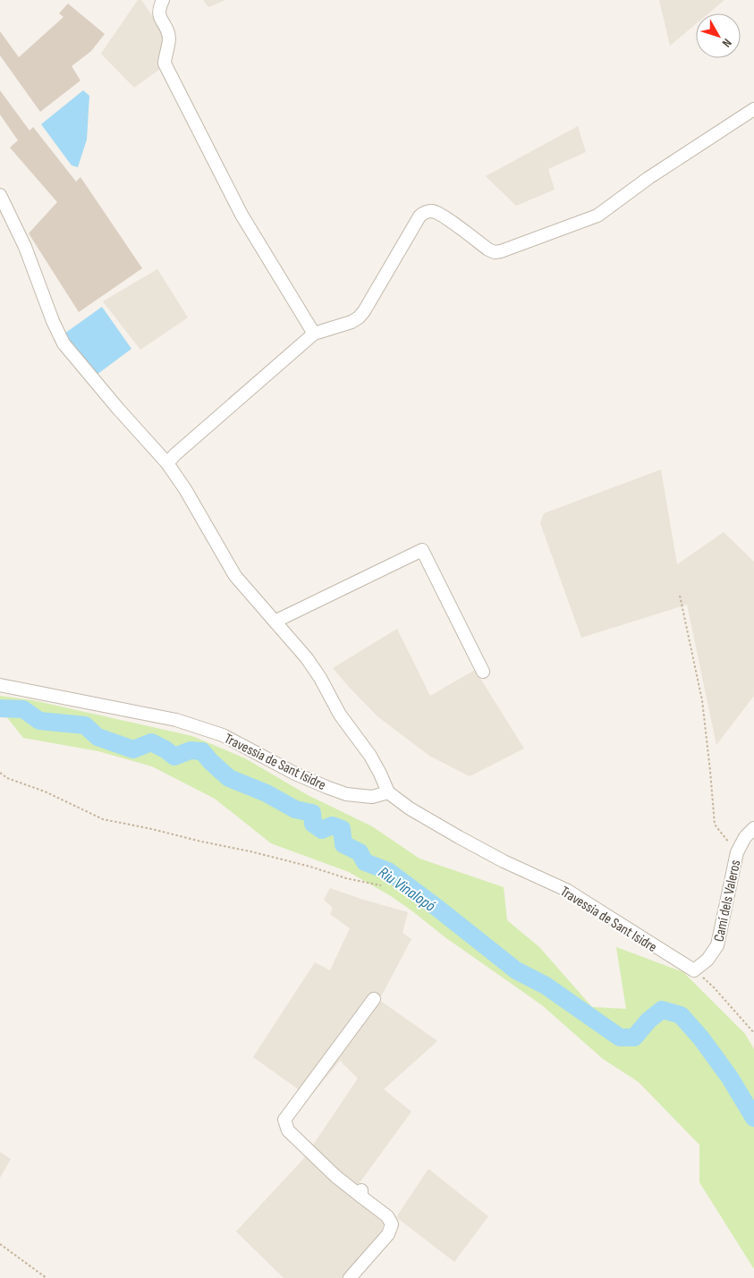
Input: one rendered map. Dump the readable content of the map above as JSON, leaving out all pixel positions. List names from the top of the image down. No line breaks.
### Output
{"streets":{"street":["Travessia de Sant Isidre","Camí dels Valeros"]},"crossings":[["Travessia de Sant Isidre","Camí dels Valeros"]],"water":["Riu Vinalopó"],"north":"bottom right"}
